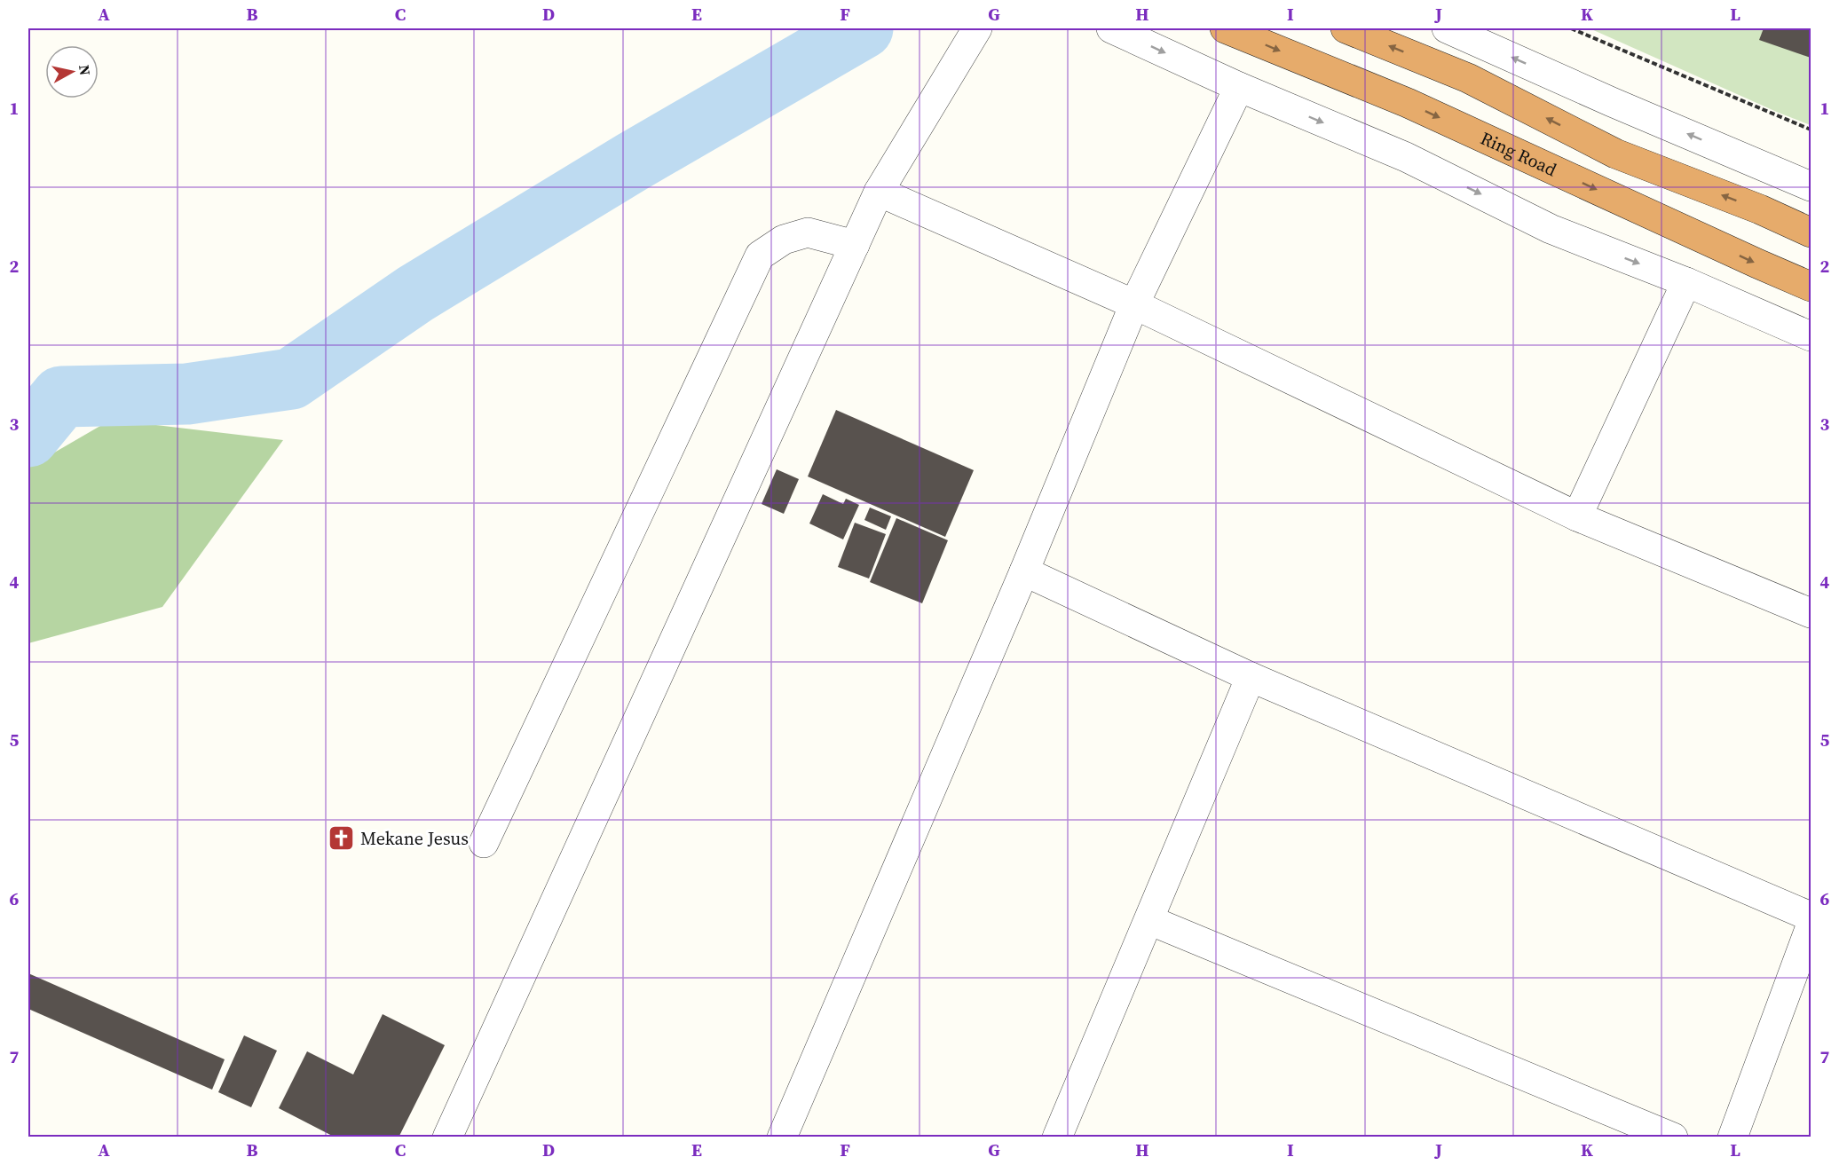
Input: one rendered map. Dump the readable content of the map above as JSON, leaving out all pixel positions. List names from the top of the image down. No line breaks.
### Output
{"streets":{"highway":["Ring Road"]},"places":{"church":["Mekane Jesus"]},"north":"right","grid":{"columns":["A","B","C","D","E","F","G","H","I","J","K","L"],"rows":["1","2","3","4","5","6","7"]}}
